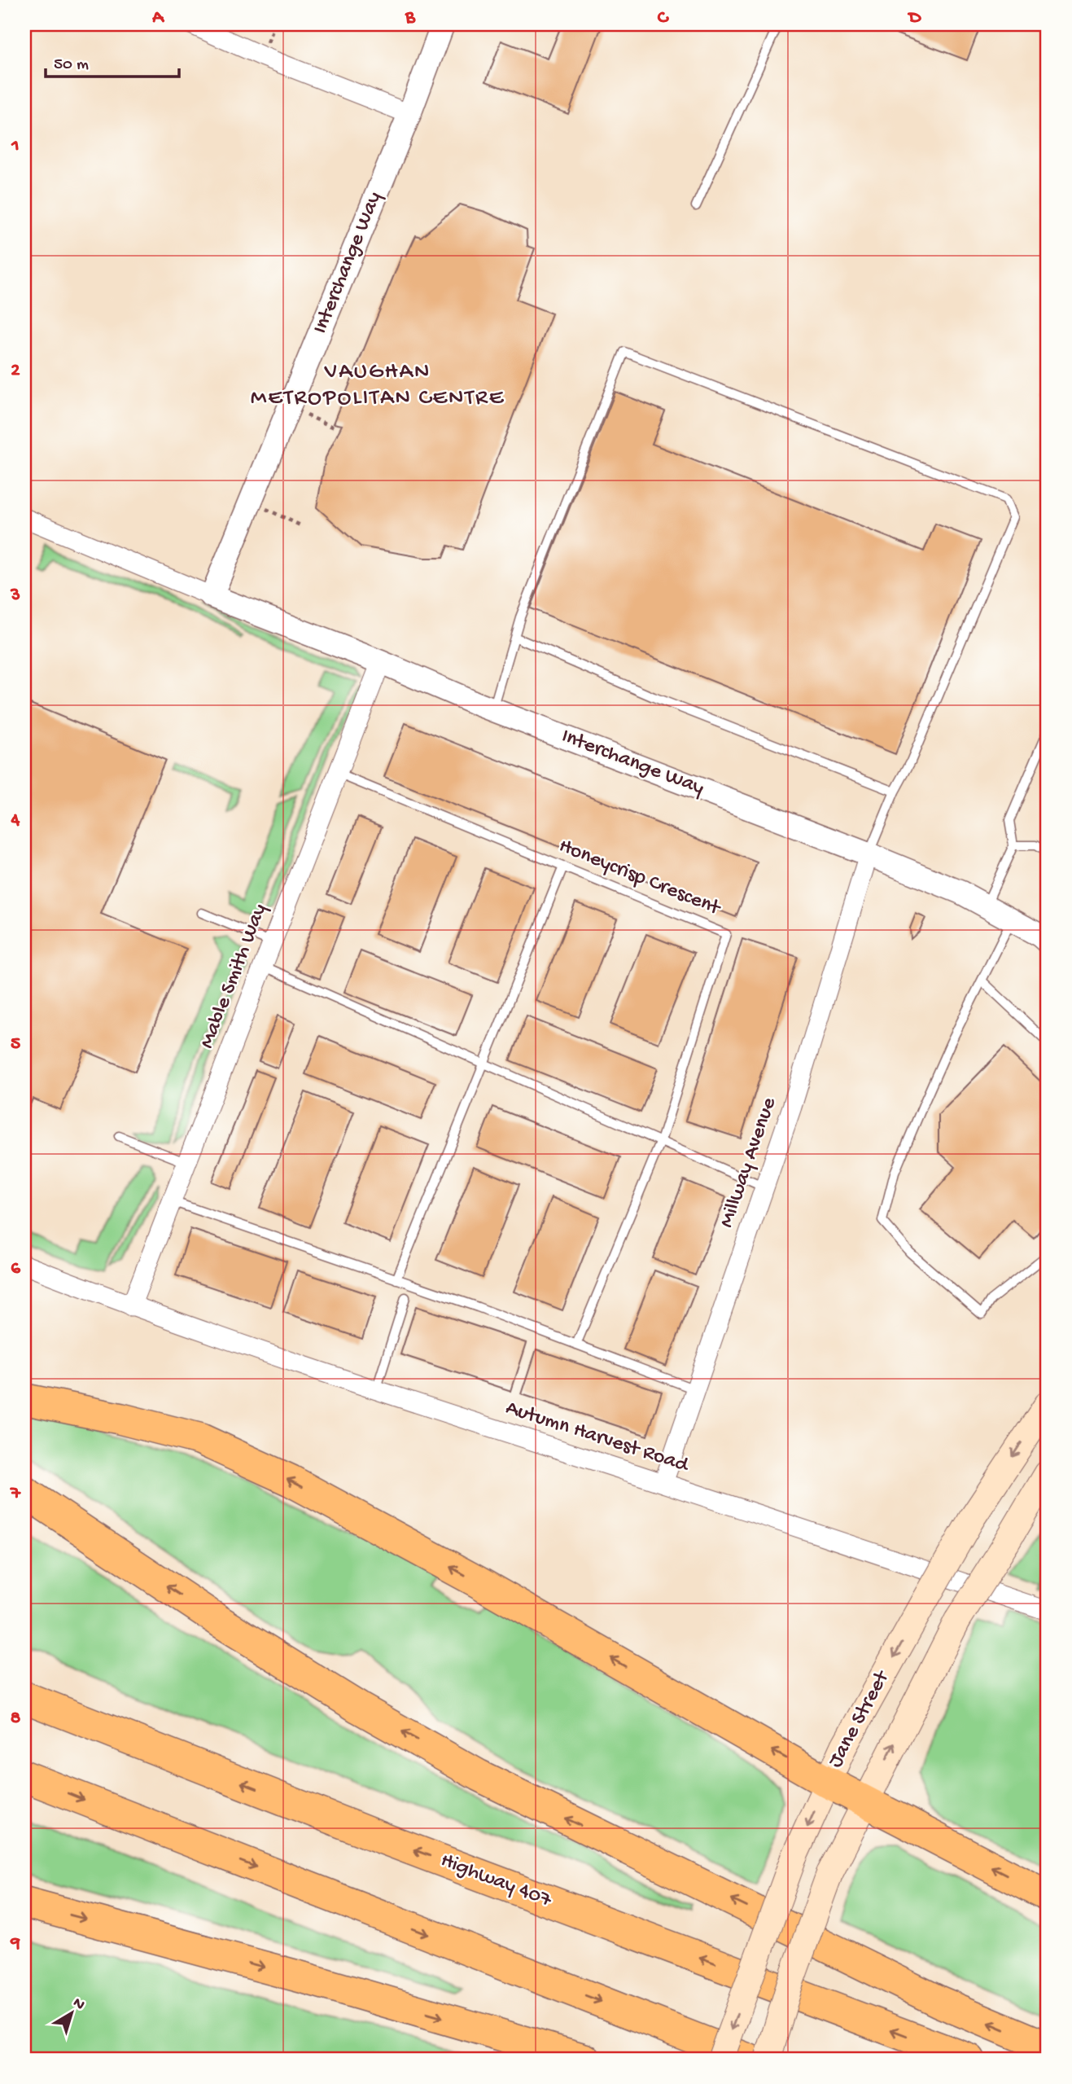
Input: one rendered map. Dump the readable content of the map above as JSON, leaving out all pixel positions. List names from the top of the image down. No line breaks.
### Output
{"streets":{"highway":["Highway 407"],"main road":["Jane Street"],"street":["Interchange Way","Mable Smith Way","Millway Avenue","Autumn Harvest Road"],"lane":["Honeycrisp Crescent"]},"crossings":[["Interchange Way","Mable Smith Way"],["Interchange Way","Millway Avenue"],["Honeycrisp Crescent","Mable Smith Way"],["Mable Smith Way","Autumn Harvest Road"],["Millway Avenue","Autumn Harvest Road"]],"districts":["VAUGHAN METROPOLITAN CENTRE"],"scale_bar":"50 m","north":"top right","grid":{"columns":["A","B","C","D"],"rows":["1","2","3","4","5","6","7","8","9"]}}
